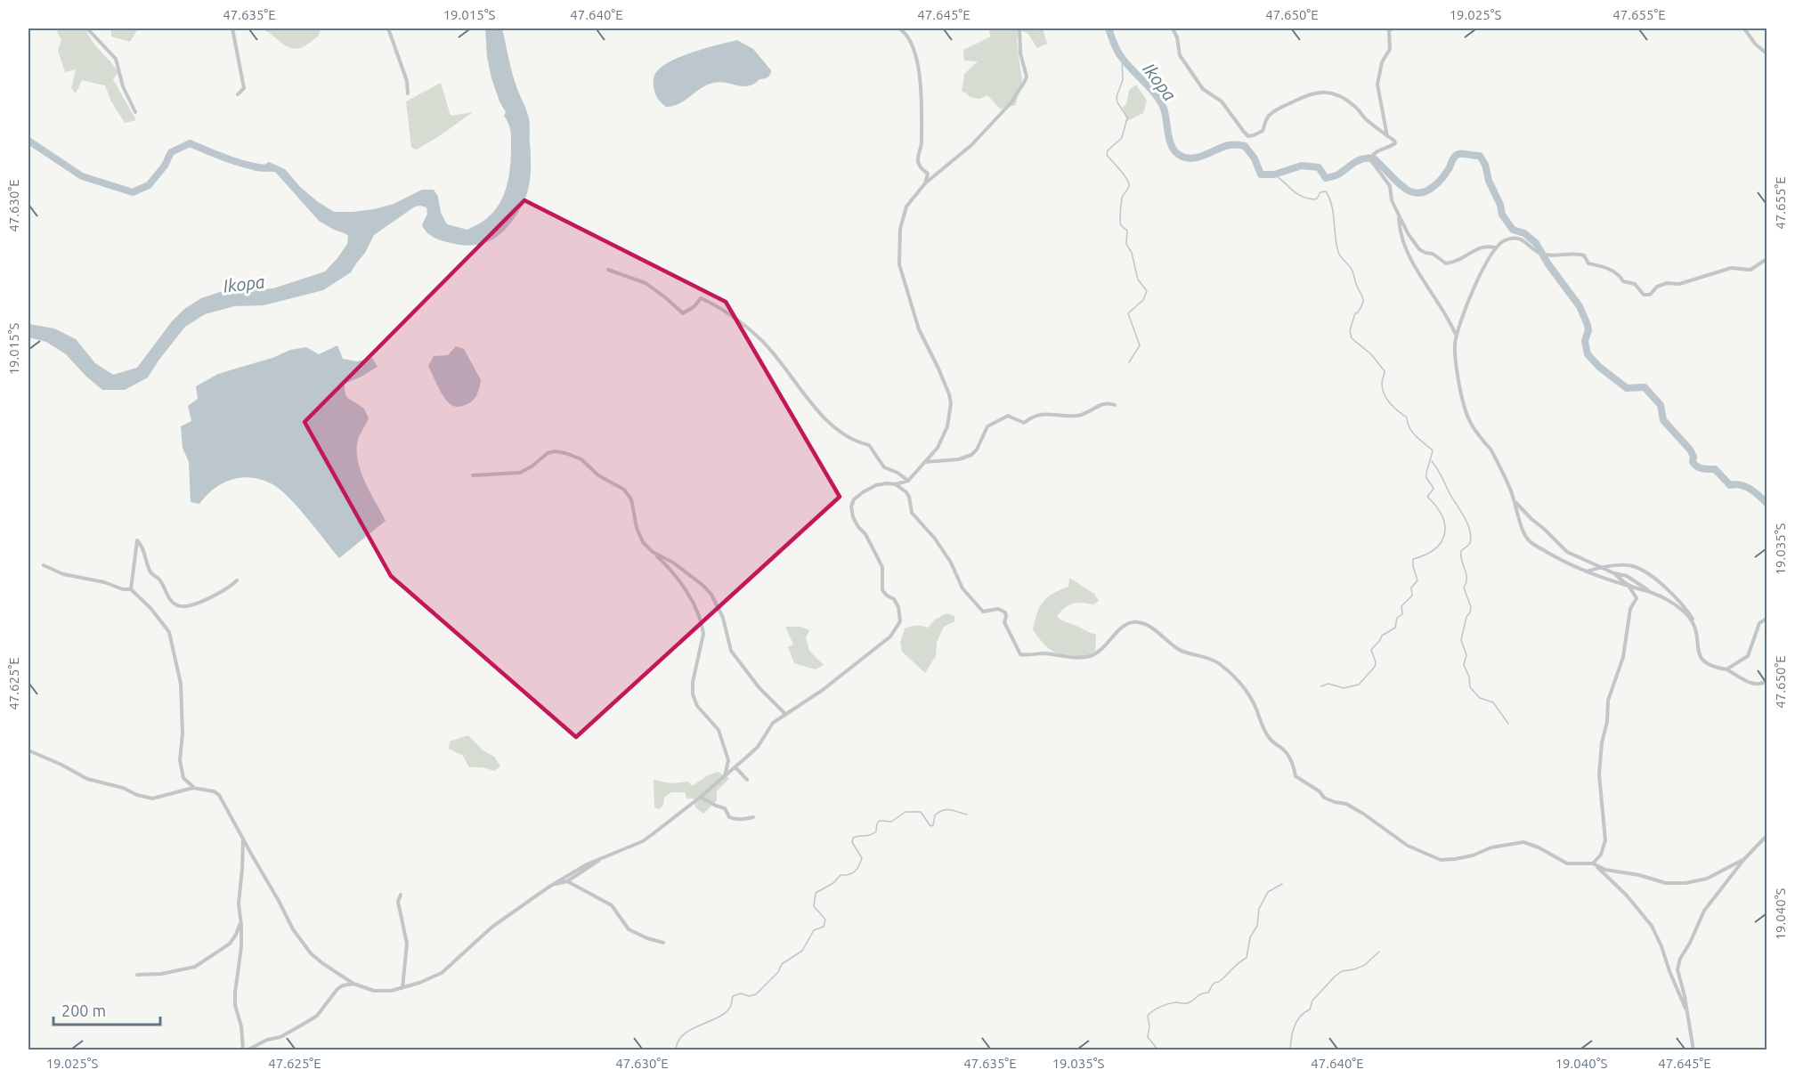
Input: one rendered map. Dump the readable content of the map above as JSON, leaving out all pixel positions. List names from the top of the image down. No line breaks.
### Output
{"water":["Ikopa"],"scale_bar":"200 m","coordinates":["47.635°E","19.015°S","47.640°E","47.645°E","47.650°E","19.025°S","47.655°E","47.630°E","19.035°S","47.625°E","19.040°S"]}
